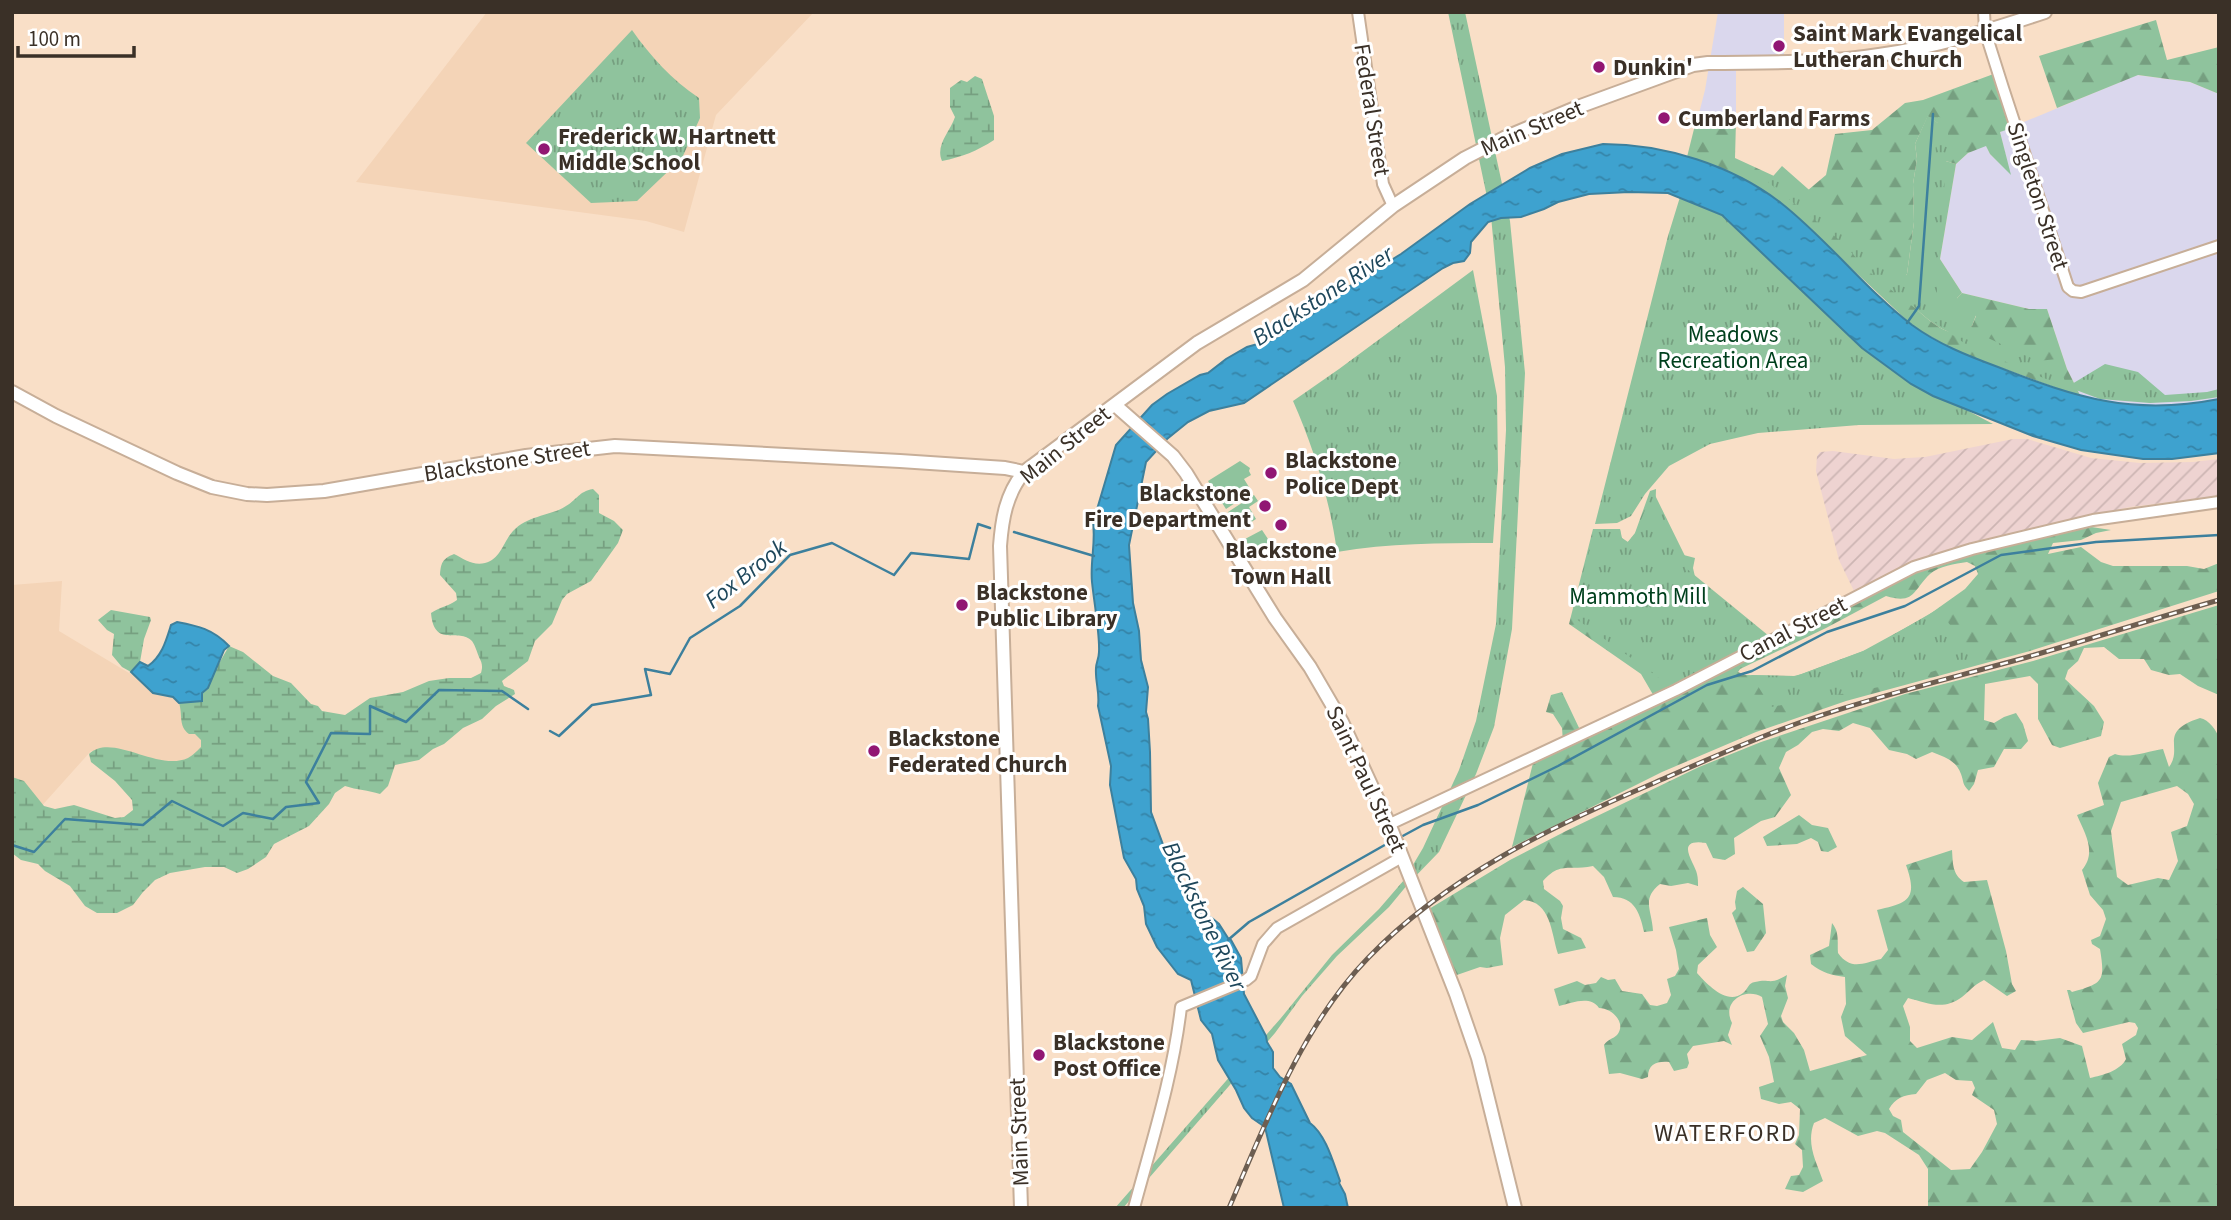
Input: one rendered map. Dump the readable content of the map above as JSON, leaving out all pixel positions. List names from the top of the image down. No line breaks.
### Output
{"streets":{"main road":["Main Street","Blackstone Street","Saint Paul Street"],"street":["Federal Street","Singleton Street","Canal Street"]},"crossings":[["Federal Street","Main Street"],["Main Street","Singleton Street"],["Main Street","Blackstone Street"],["Main Street","Saint Paul Street"],["Canal Street","Saint Paul Street"]],"districts":["WATERFORD"],"water":["Blackstone River","Fox Brook"],"parks":["Meadows Recreation Area","Mammoth Mill"],"places":["Saint Mark Evangelical Lutheran Church","Dunkin'","Cumberland Farms","Frederick W. Hartnett Middle School","Blackstone Police Dept","Blackstone Fire Department","Blackstone Town Hall","Blackstone Public Library","Blackstone Federated Church","Blackstone Post Office"],"scale_bar":"100 m"}
